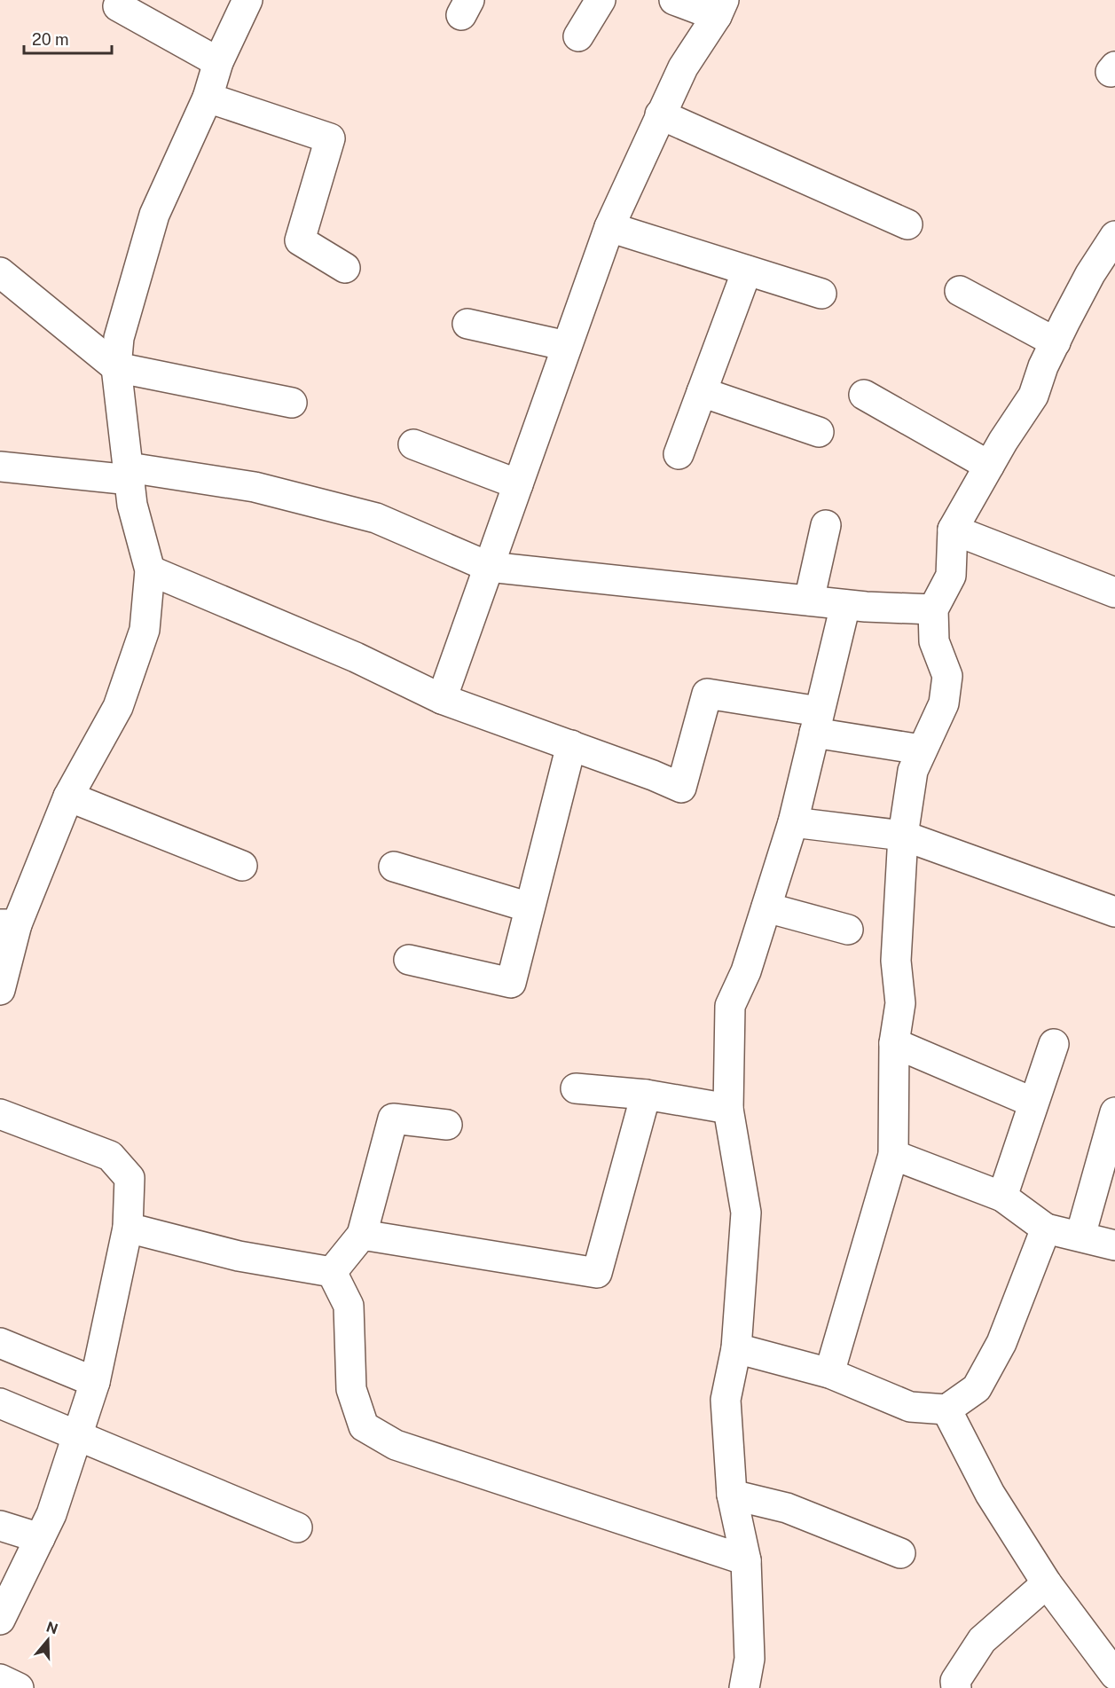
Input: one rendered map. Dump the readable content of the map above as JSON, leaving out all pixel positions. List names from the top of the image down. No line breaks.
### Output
{"scale_bar":"20 m","north":"top"}
